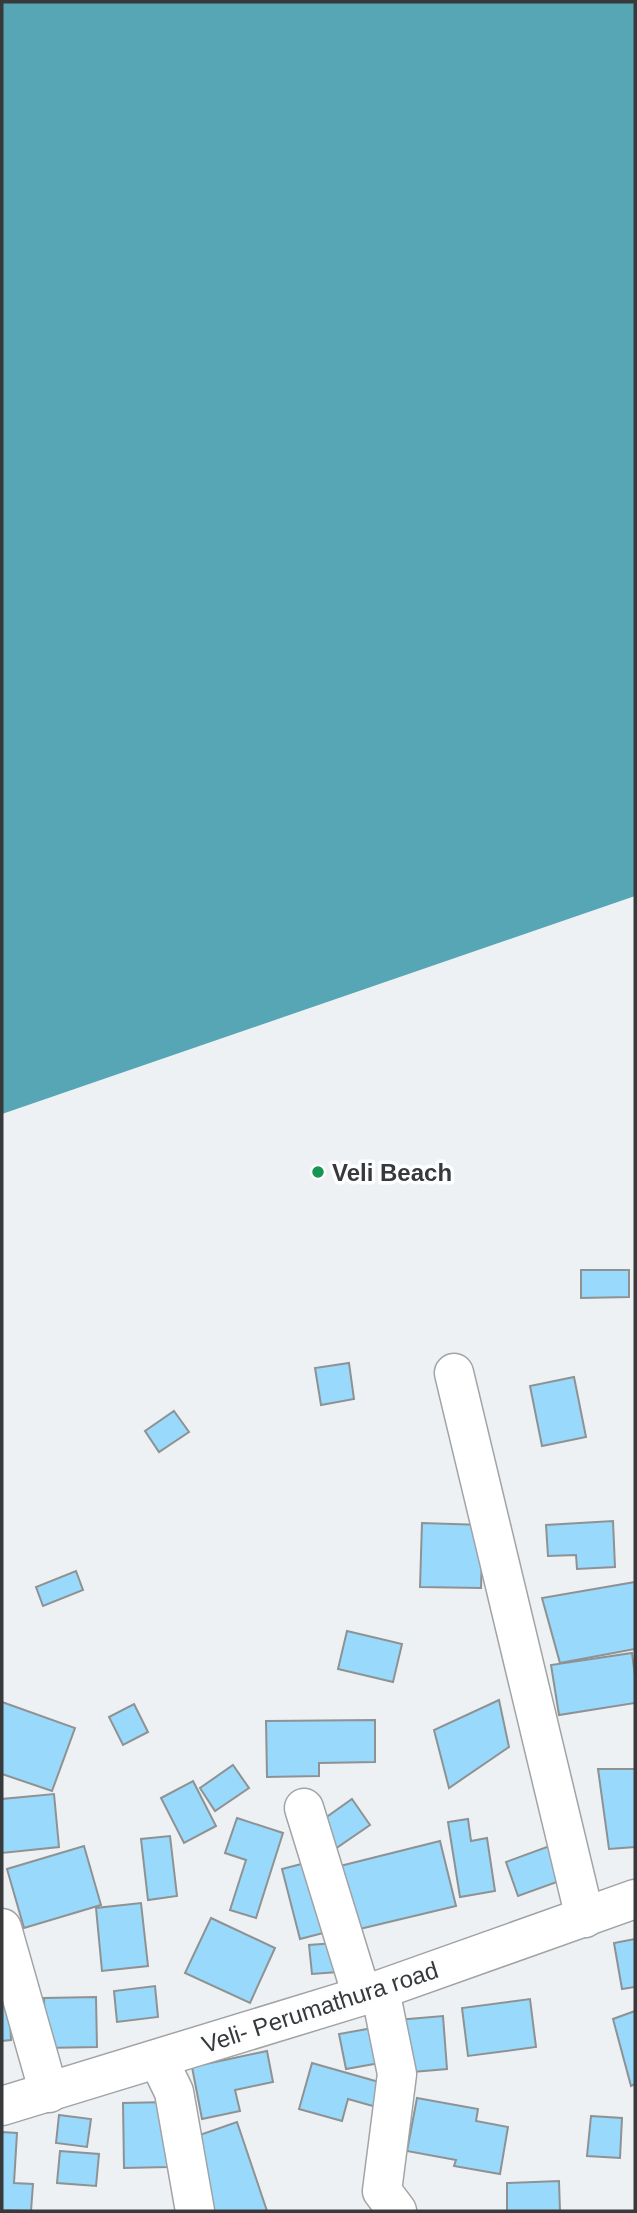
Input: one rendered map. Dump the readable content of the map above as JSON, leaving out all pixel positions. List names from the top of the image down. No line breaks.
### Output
{"streets":{"street":["Veli- Perumathura road"]},"places":["Veli Beach"]}
